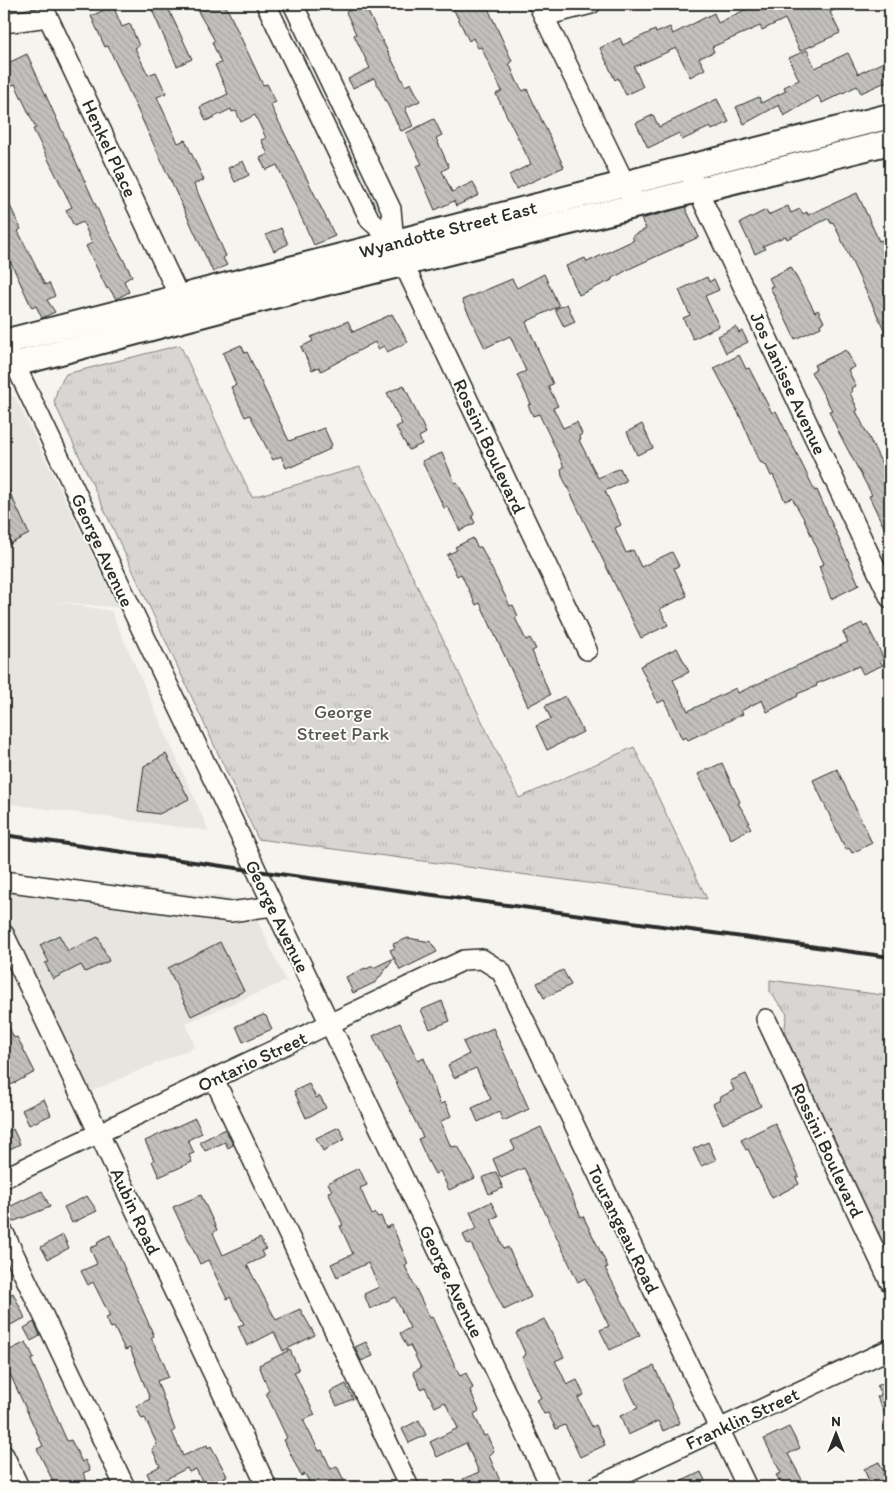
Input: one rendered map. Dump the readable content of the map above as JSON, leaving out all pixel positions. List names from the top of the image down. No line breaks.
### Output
{"streets":{"main road":["Wyandotte Street East"],"street":["Henkel Place","Jos Janisse Avenue","Rossini Boulevard","George Avenue","Ontario Street","Aubin Road","Tourangeau Road","Franklin Street"]},"crossings":[["Henkel Place","Wyandotte Street East"],["Wyandotte Street East","Jos Janisse Avenue"],["Wyandotte Street East","Rossini Boulevard"],["Wyandotte Street East","George Avenue"],["George Avenue","Ontario Street"],["Ontario Street","Aubin Road"],["Ontario Street","Tourangeau Road"],["Tourangeau Road","Franklin Street"]],"parks":["George Street Park"],"north":"top"}
